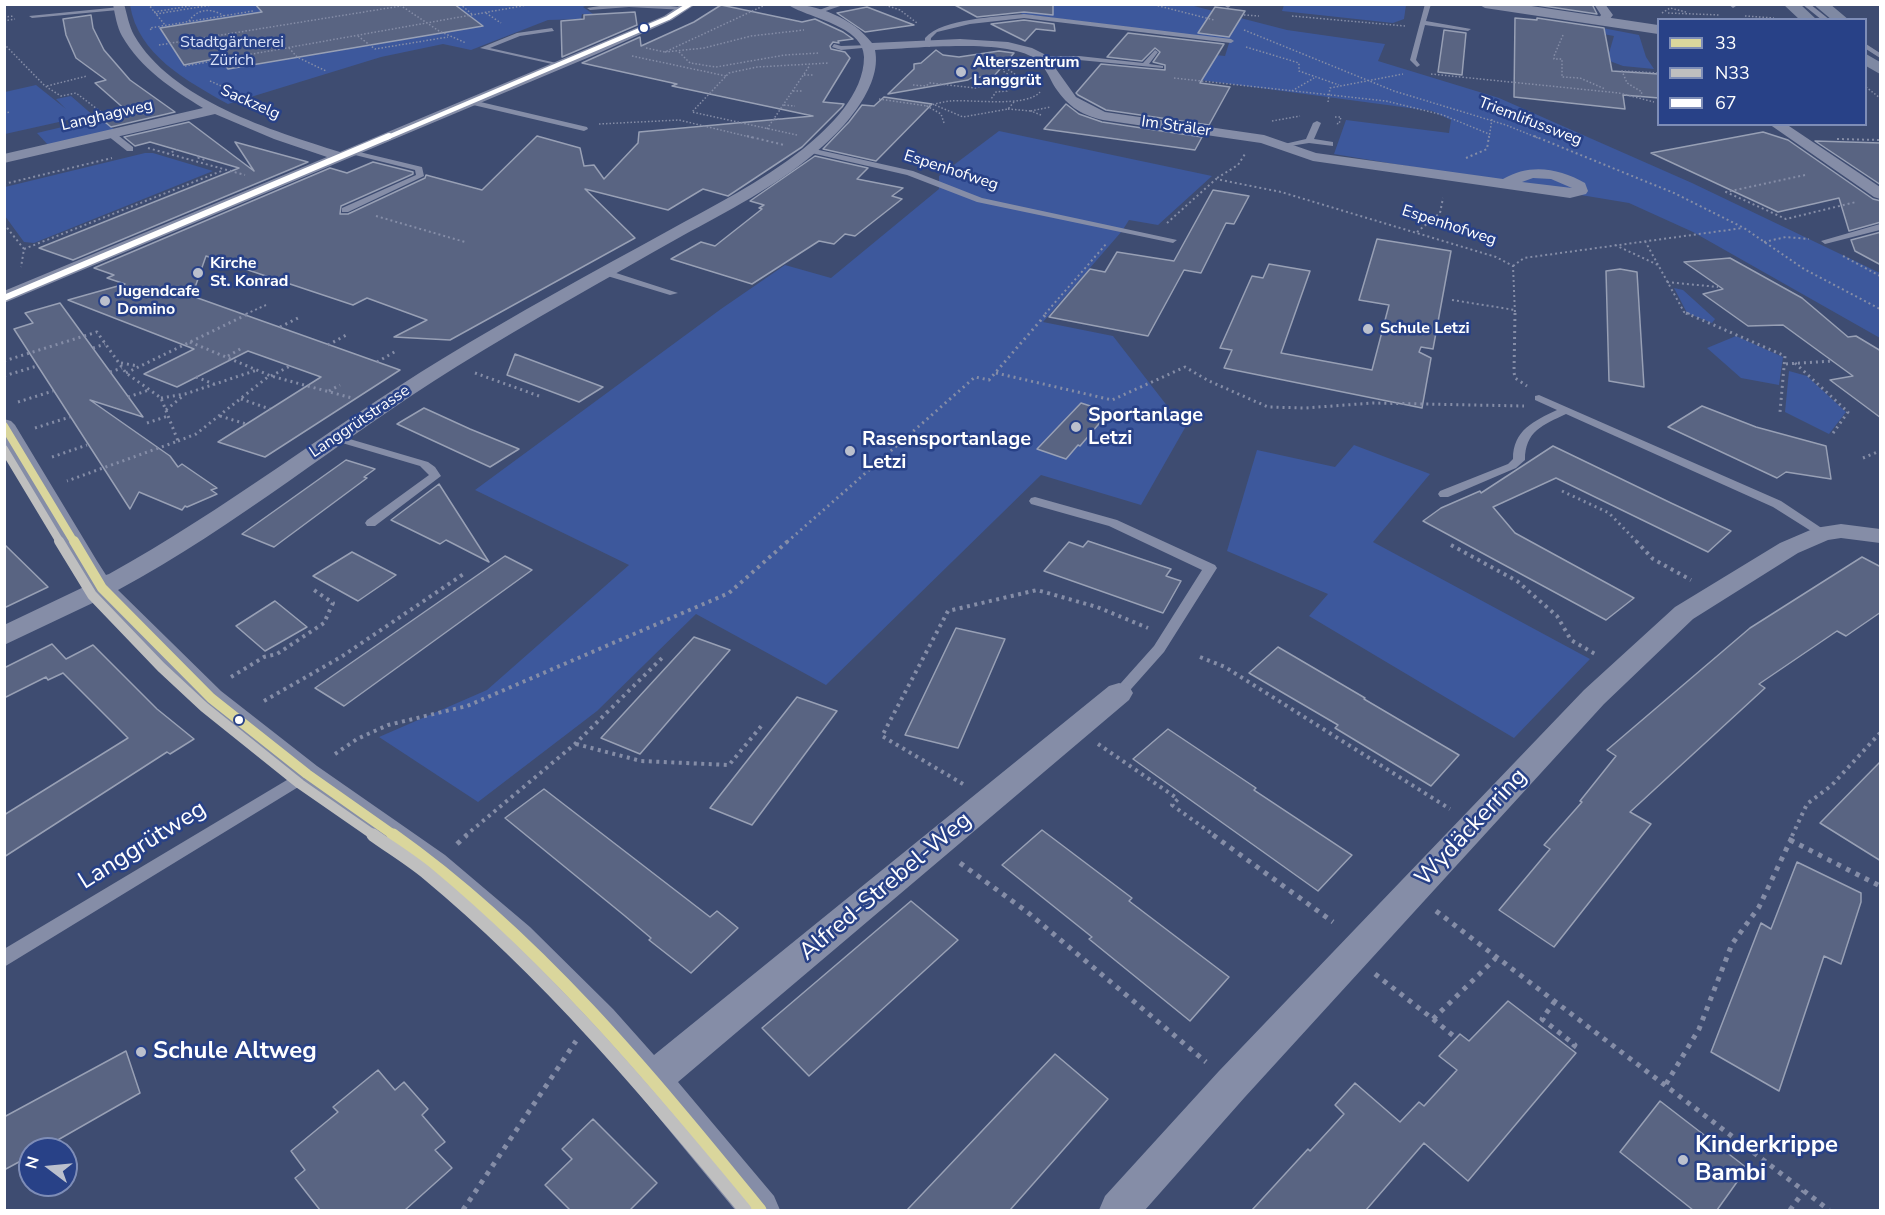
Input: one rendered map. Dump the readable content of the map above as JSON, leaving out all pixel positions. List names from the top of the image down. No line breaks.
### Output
{"streets":{"street":["Sackzelg","Langhagweg","Im Sträler","Langgrütstrasse","Wydäckerring","Alfred-Strebel-Weg"],"lane":["Espenhofweg","Langgrütweg"],"path":["Triemlifussweg"]},"crossings":[["Sackzelg","Langhagweg"],["Espenhofweg","Langgrütstrasse"]],"parks":["Stadtgärtnerei Zürich"],"places":["Alterszentrum Langgrüt","Kirche St. Konrad","Jugendcafe Domino","Schule Letzi","Sportanlage Letzi","Rasensportanlage Letzi","Schule Altweg","Kinderkrippe Bambi"],"lines":["transit line 67","transit line 33","transit line N33"],"legend":["33","N33","67"],"north":"left"}
